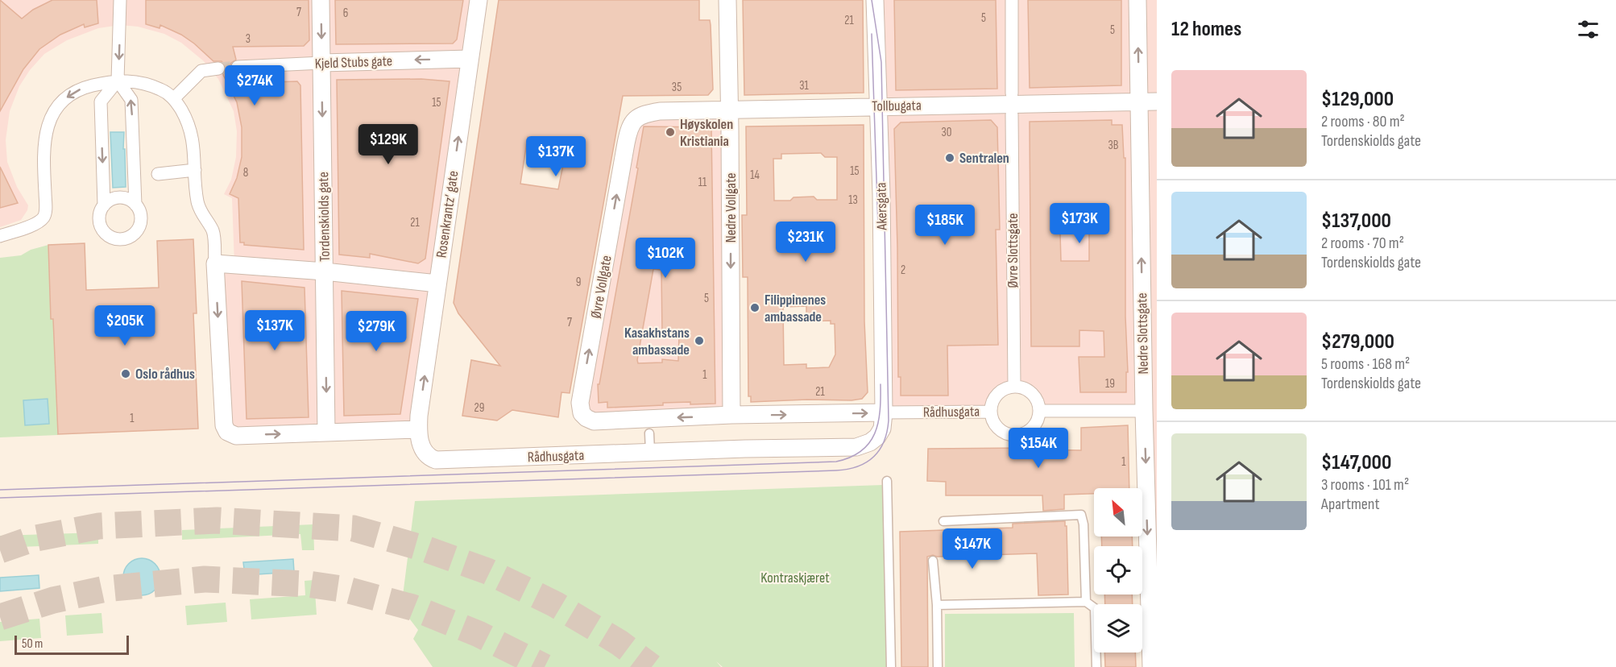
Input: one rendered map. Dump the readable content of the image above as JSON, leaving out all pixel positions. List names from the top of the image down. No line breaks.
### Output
{"streets":{"street":["Kjeld Stubs gate","Tollbugata","Akersgata","Nedre Vollgate","Rosenkrantz’ gate","Tordenskiolds gate","Øvre Slottsgate","Øvre Vollgate","Nedre Slottsgate","Rådhusgata"]},"crossings":[["Kjeld Stubs gate","Rosenkrantz’ gate"],["Kjeld Stubs gate","Tordenskiolds gate"],["Tollbugata","Akersgata"],["Tollbugata","Nedre Vollgate"],["Tollbugata","Øvre Vollgate"],["Tollbugata","Nedre Slottsgate"],["Akersgata","Rådhusgata"],["Nedre Vollgate","Rådhusgata"],["Rosenkrantz’ gate","Rådhusgata"],["Øvre Slottsgate","Rådhusgata"],["Øvre Vollgate","Rådhusgata"]],"one_way":["Kjeld Stubs gate","Nedre Vollgate","Rosenkrantz’ gate","Øvre Vollgate"],"parks":["Kontraskjæret"],"places":["Høyskolen Kristiania","Sentralen","Filippinenes ambassade","Kasakhstans ambassade","Oslo rådhus"],"house_numbers":["7","6","5","21","5","3","31","35","15","30","3B","15","8","14","11","13","21","2","9","5","7","1","19","21","29","1","1"],"scale_bar":"50 m","north":"top left","page":{"heading":"12 homes","list":[{"name":"$129,000","note":"2 rooms · 80 m² · Tordenskiolds gate"},{"name":"$137,000","note":"2 rooms · 70 m² · Tordenskiolds gate"},{"name":"$279,000","note":"5 rooms · 168 m² · Tordenskiolds gate"},{"name":"$147,000","note":"3 rooms · 101 m² · Apartment"}],"price":["$274K","$129K","$137K","$173K","$185K","$231K","$102K","$205K","$137K","$279K","$154K","$147K"],"scale":"50 m"}}
